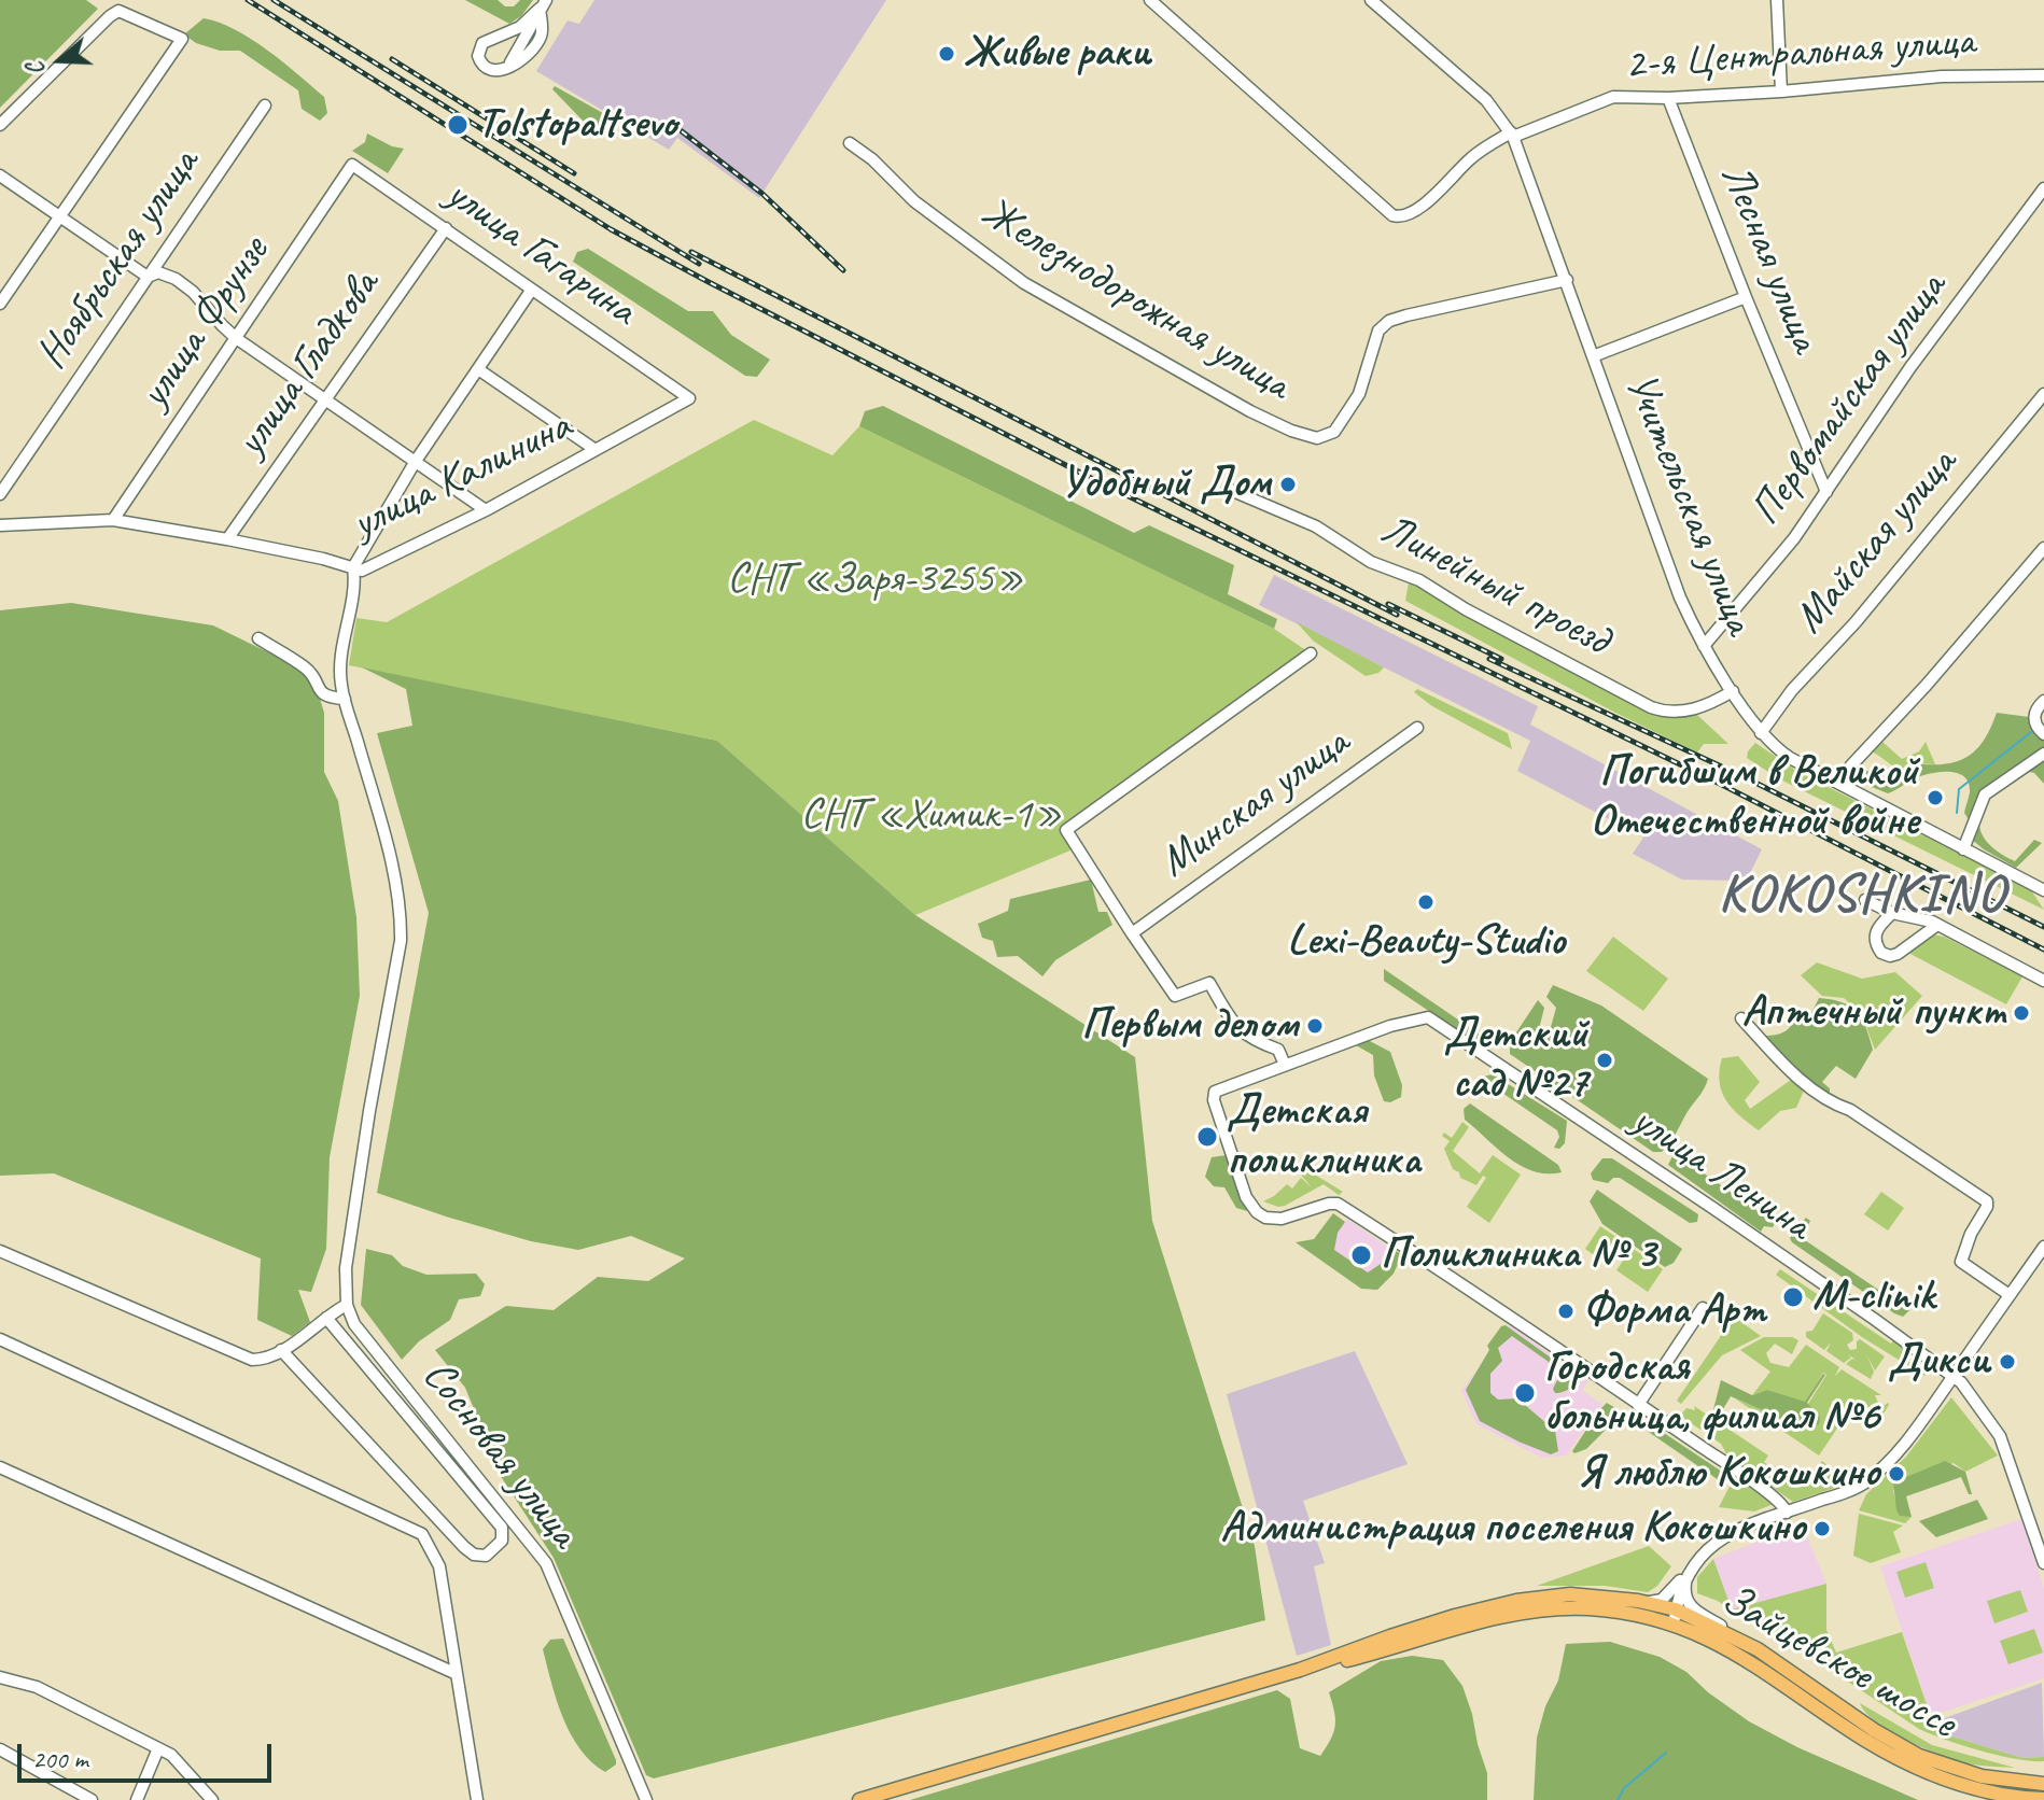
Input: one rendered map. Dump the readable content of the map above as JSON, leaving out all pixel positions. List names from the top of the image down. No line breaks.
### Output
{"streets":{"main road":["Зайцевское шоссе"],"street":["2-я Центральная улица","улица Гагарина","Лесная улица","Ноябрьская улица","Железнодорожная улица","улица Фрунзе","улица Гладкова","Первомайская улица","улица Калинина","Учительская улица","Майская улица","Линейный проезд","Минская улица","улица Ленина","Сосновая улица"]},"crossings":[["2-я Центральная улица","Лесная улица"],["2-я Центральная улица","Учительская улица"],["улица Гагарина","улица Фрунзе"],["улица Гагарина","улица Гладкова"],["улица Гагарина","улица Калинина"],["Лесная улица","Первомайская улица"],["Железнодорожная улица","Учительская улица"],["улица Фрунзе","улица Калинина"],["улица Гладкова","улица Калинина"],["Первомайская улица","Учительская улица"],["Учительская улица","Майская улица"],["Учительская улица","Линейный проезд"]],"districts":["KOKOSHKINO"],"parks":["СНТ «Заря-3255»","СНТ «Химик-1»"],"places":["Живые раки","Tolstopaltsevo","Удобный Дом","Погибшим в Великой Отечественной войне","Lexi-Beauty-Studio","Аптечный пункт","Первым делом","Детский сад №27","Детская поликлиника","Поликлиника № 3","M-clinik","Форма Арт","Дикси","Городская больница, филиал №6","Я люблю Кокошкино","Администрация поселения Кокошкино"],"scale_bar":"200 m","north":"left"}
